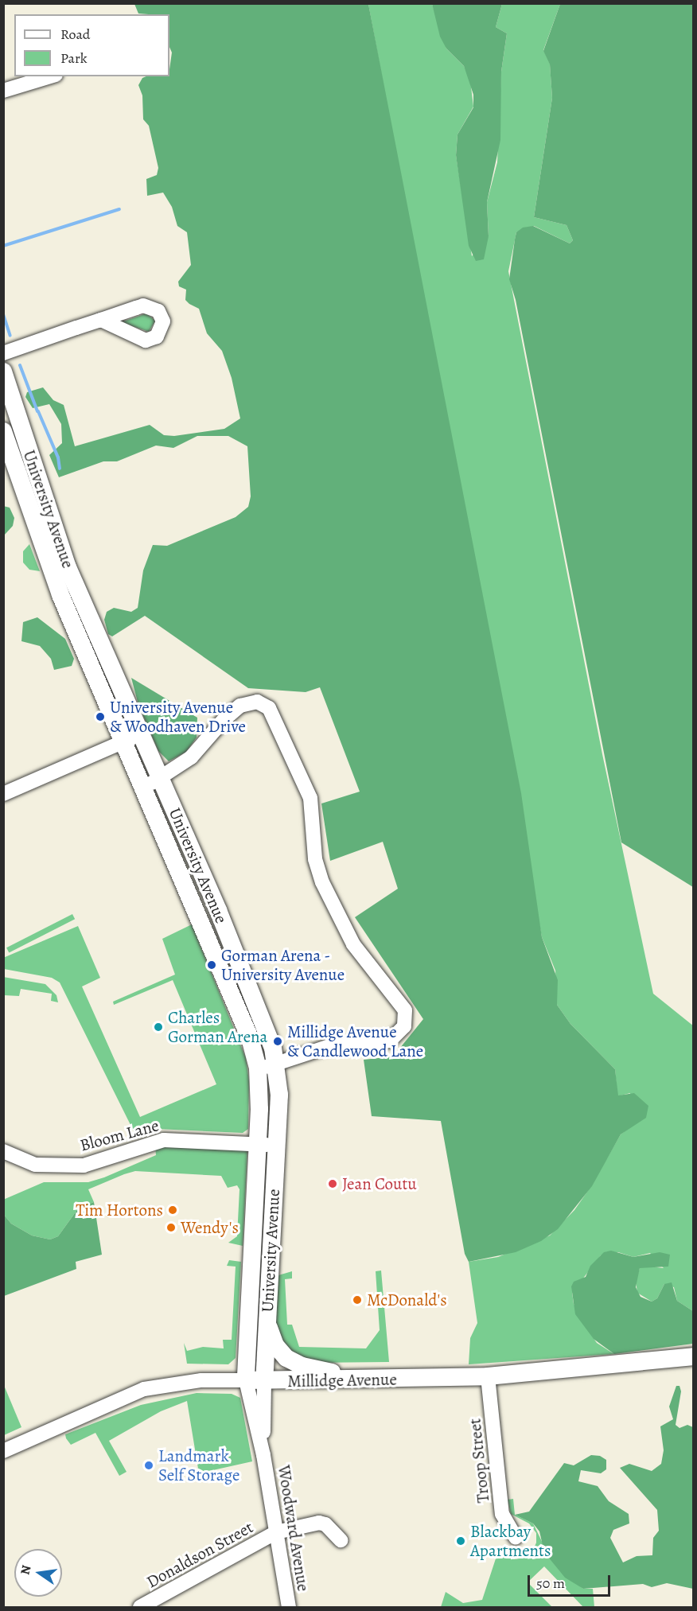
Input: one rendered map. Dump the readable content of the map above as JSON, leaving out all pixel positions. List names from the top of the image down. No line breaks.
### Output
{"streets":{"main road":["University Avenue","Millidge Avenue"],"street":["Bloom Lane","Troop Street","Woodward Avenue","Donaldson Street"]},"crossings":[["University Avenue","Bloom Lane"],["University Avenue","Millidge Avenue"],["University Avenue","Woodward Avenue"],["Millidge Avenue","Troop Street"],["Millidge Avenue","Woodward Avenue"],["Woodward Avenue","Donaldson Street"]],"places":["University Avenue & Woodhaven Drive","Gorman Arena - University Avenue","Charles Gorman Arena","Millidge Avenue & Candlewood Lane","Jean Coutu","Tim Hortons","Wendy's","McDonald's","Landmark Self Storage","Blackbay Apartments"],"legend":["Road","Park"],"scale_bar":"50 m","north":"left"}
